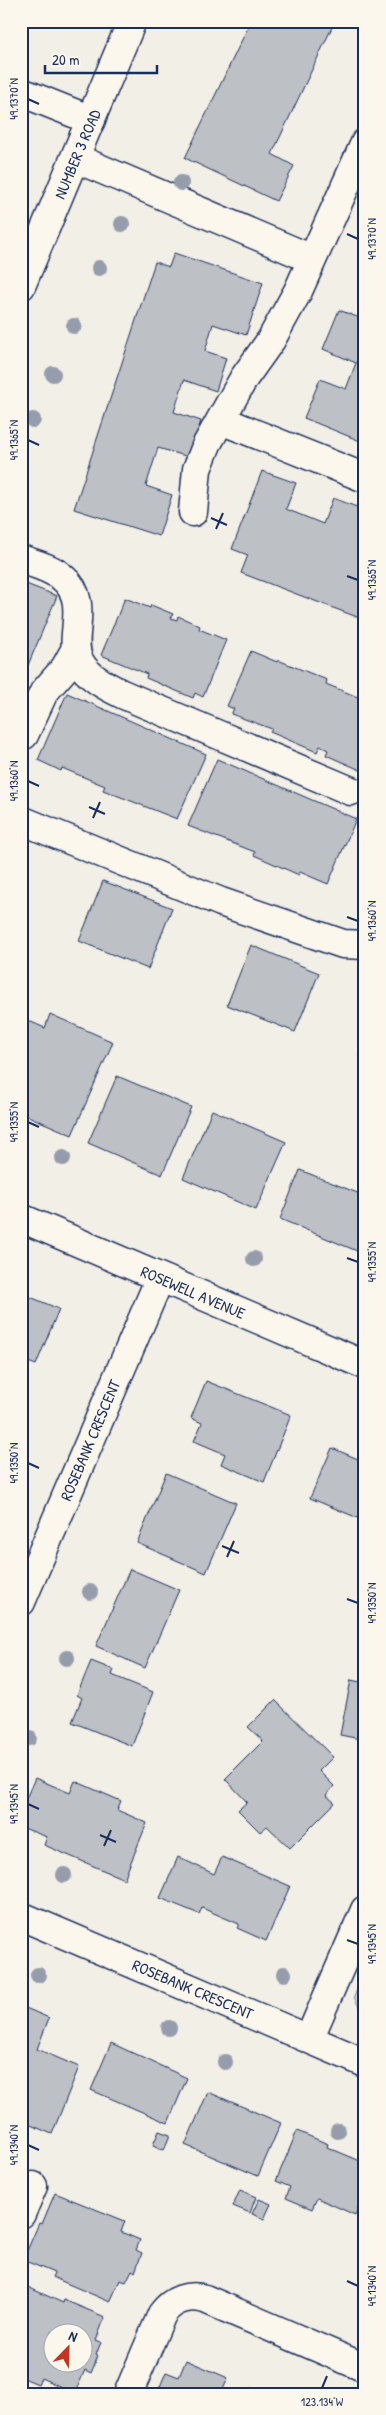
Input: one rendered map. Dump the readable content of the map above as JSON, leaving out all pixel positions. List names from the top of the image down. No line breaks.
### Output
{"streets":{"street":["NUMBER 3 ROAD","ROSEWELL AVENUE","ROSEBANK CRESCENT"]},"crossings":[["ROSEWELL AVENUE","ROSEBANK CRESCENT"]],"scale_bar":"20 m","north":"top right","coordinates":["49.1370°N","49.1365°N","49.1360°N","49.1355°N","49.1350°N","49.1345°N","49.1340°N","123.134°W"]}
